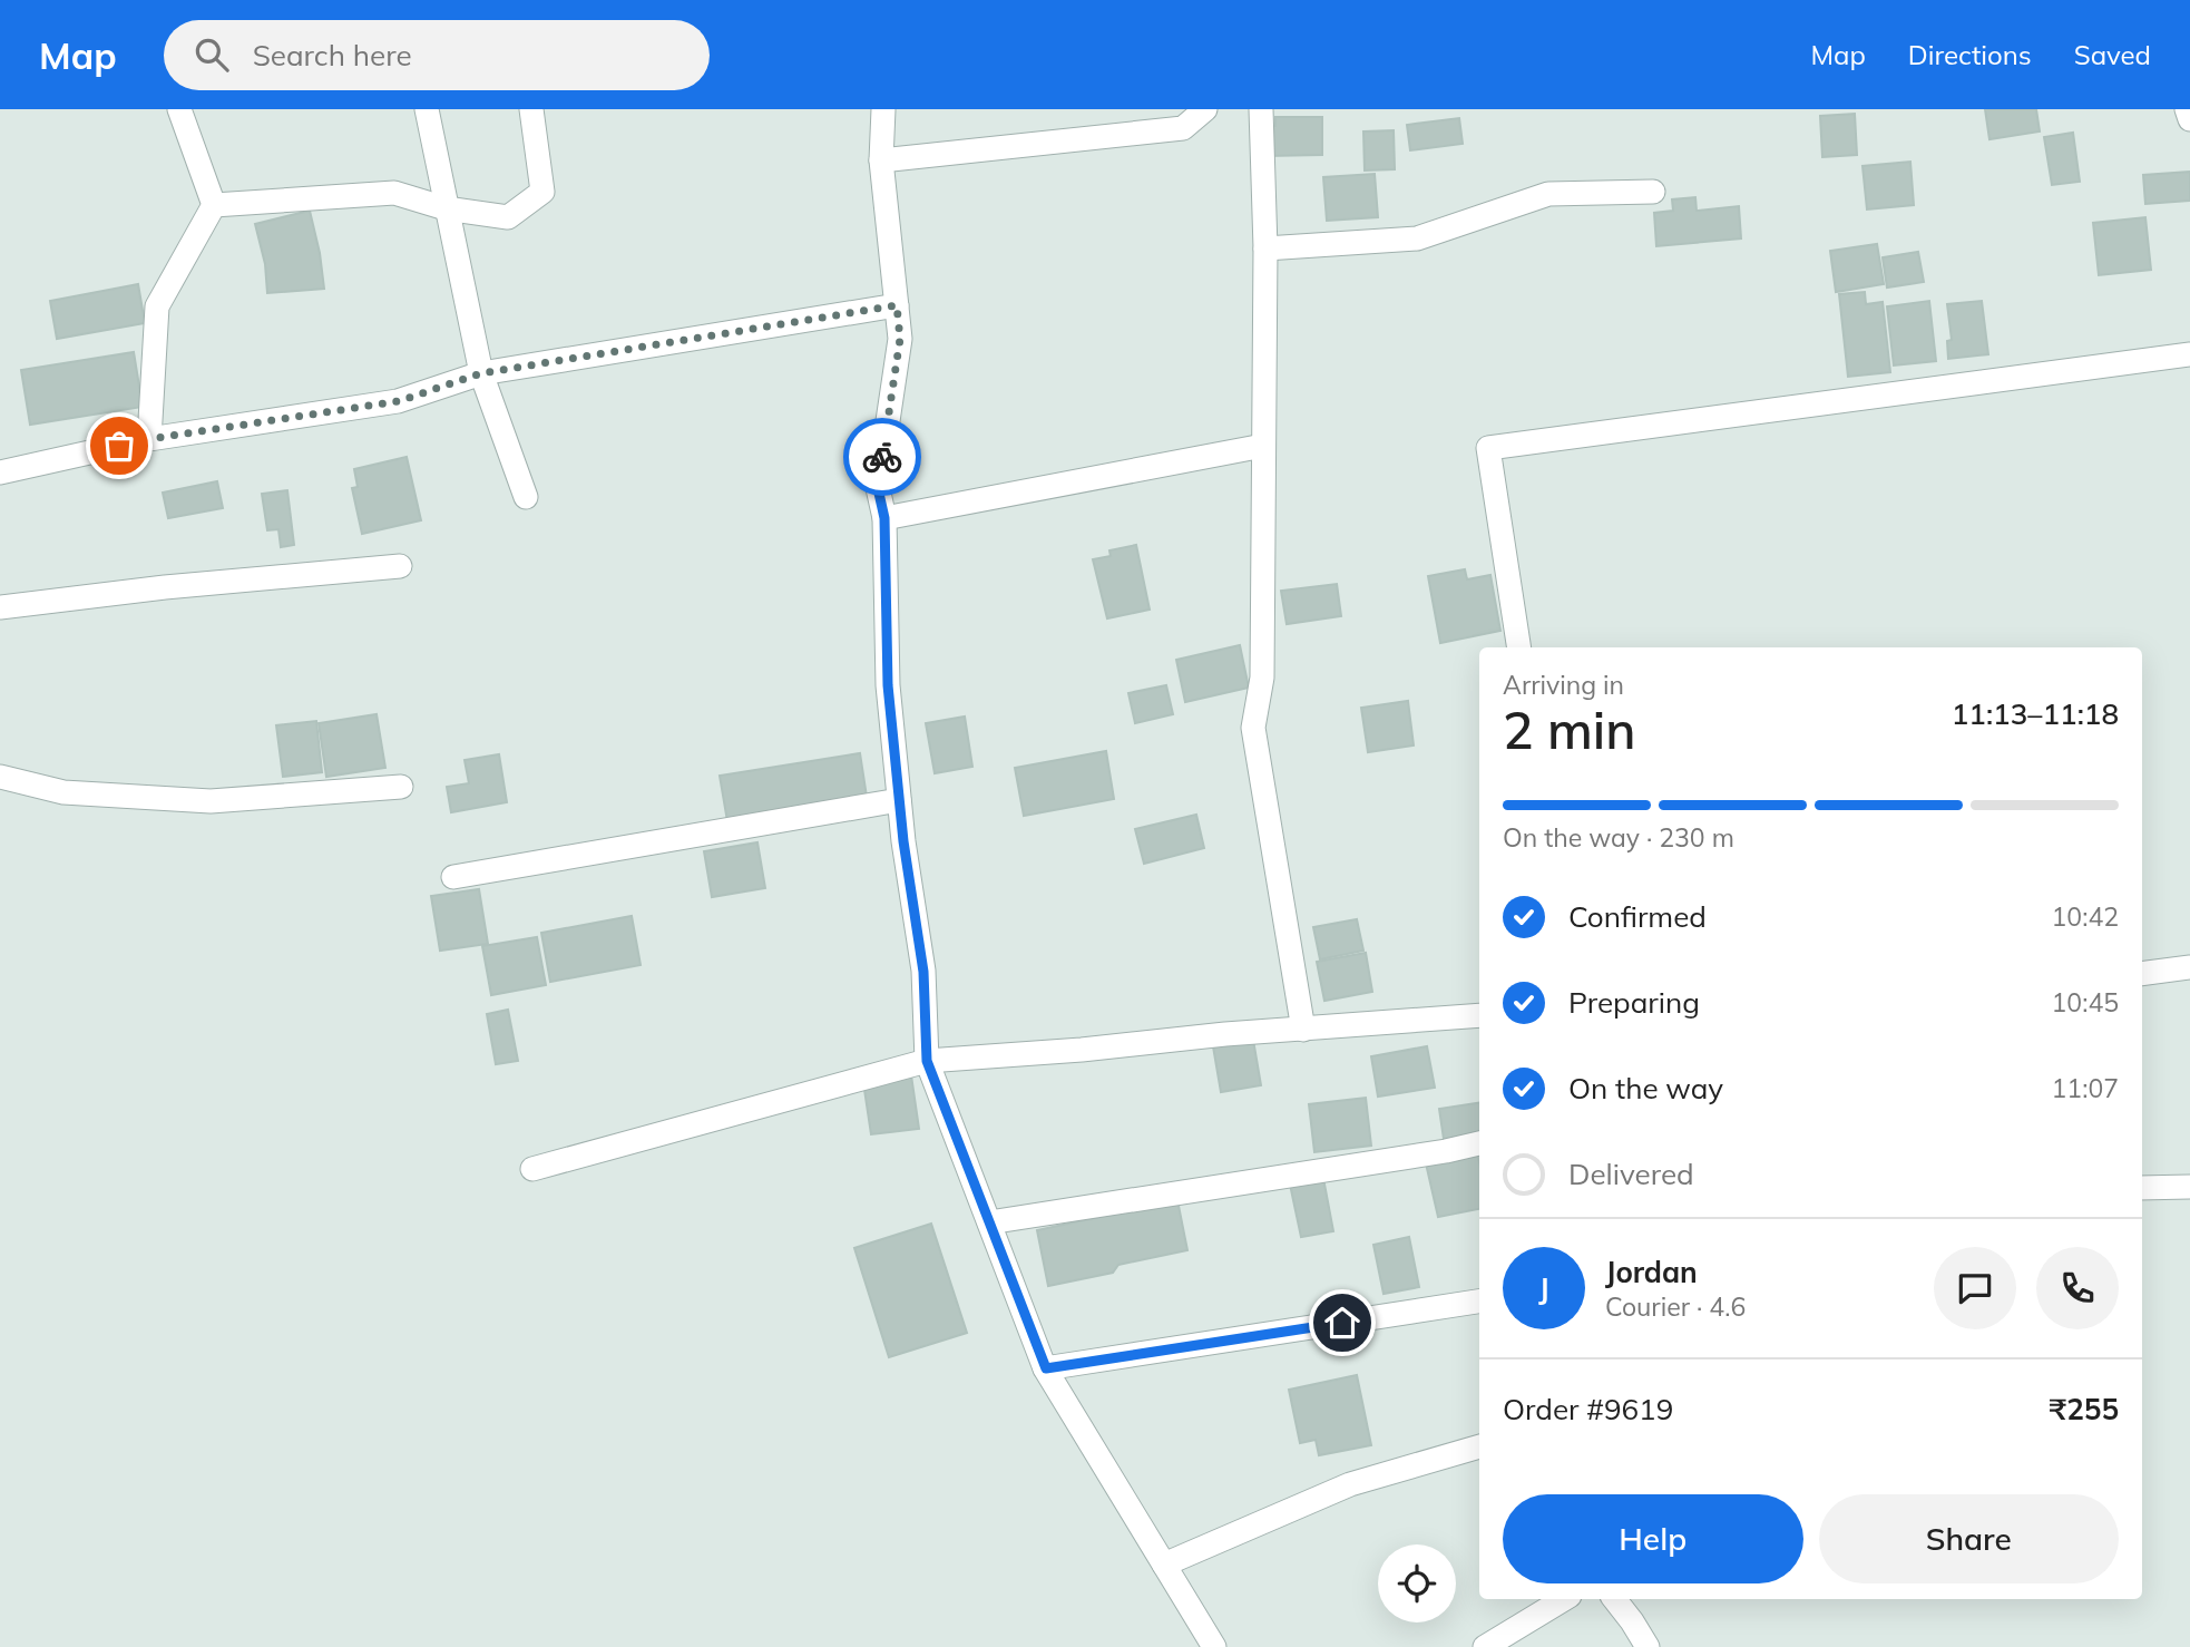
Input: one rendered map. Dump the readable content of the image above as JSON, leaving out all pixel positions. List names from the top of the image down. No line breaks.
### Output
{"page":{"header":"Map","search":"Search here","nav":["Map","Directions","Saved"],"heading":["2 min","Arriving in","11:13–11:18"],"panel":["Jordan","Courier · 4.6","Order #9619","₹255"],"bar":"On the way · 230 m","list":[["Confirmed","10:42"],["Preparing","10:45"],["On the way","11:07"],"Delivered"],"round":"J","buttons":["Help","Share"]}}
